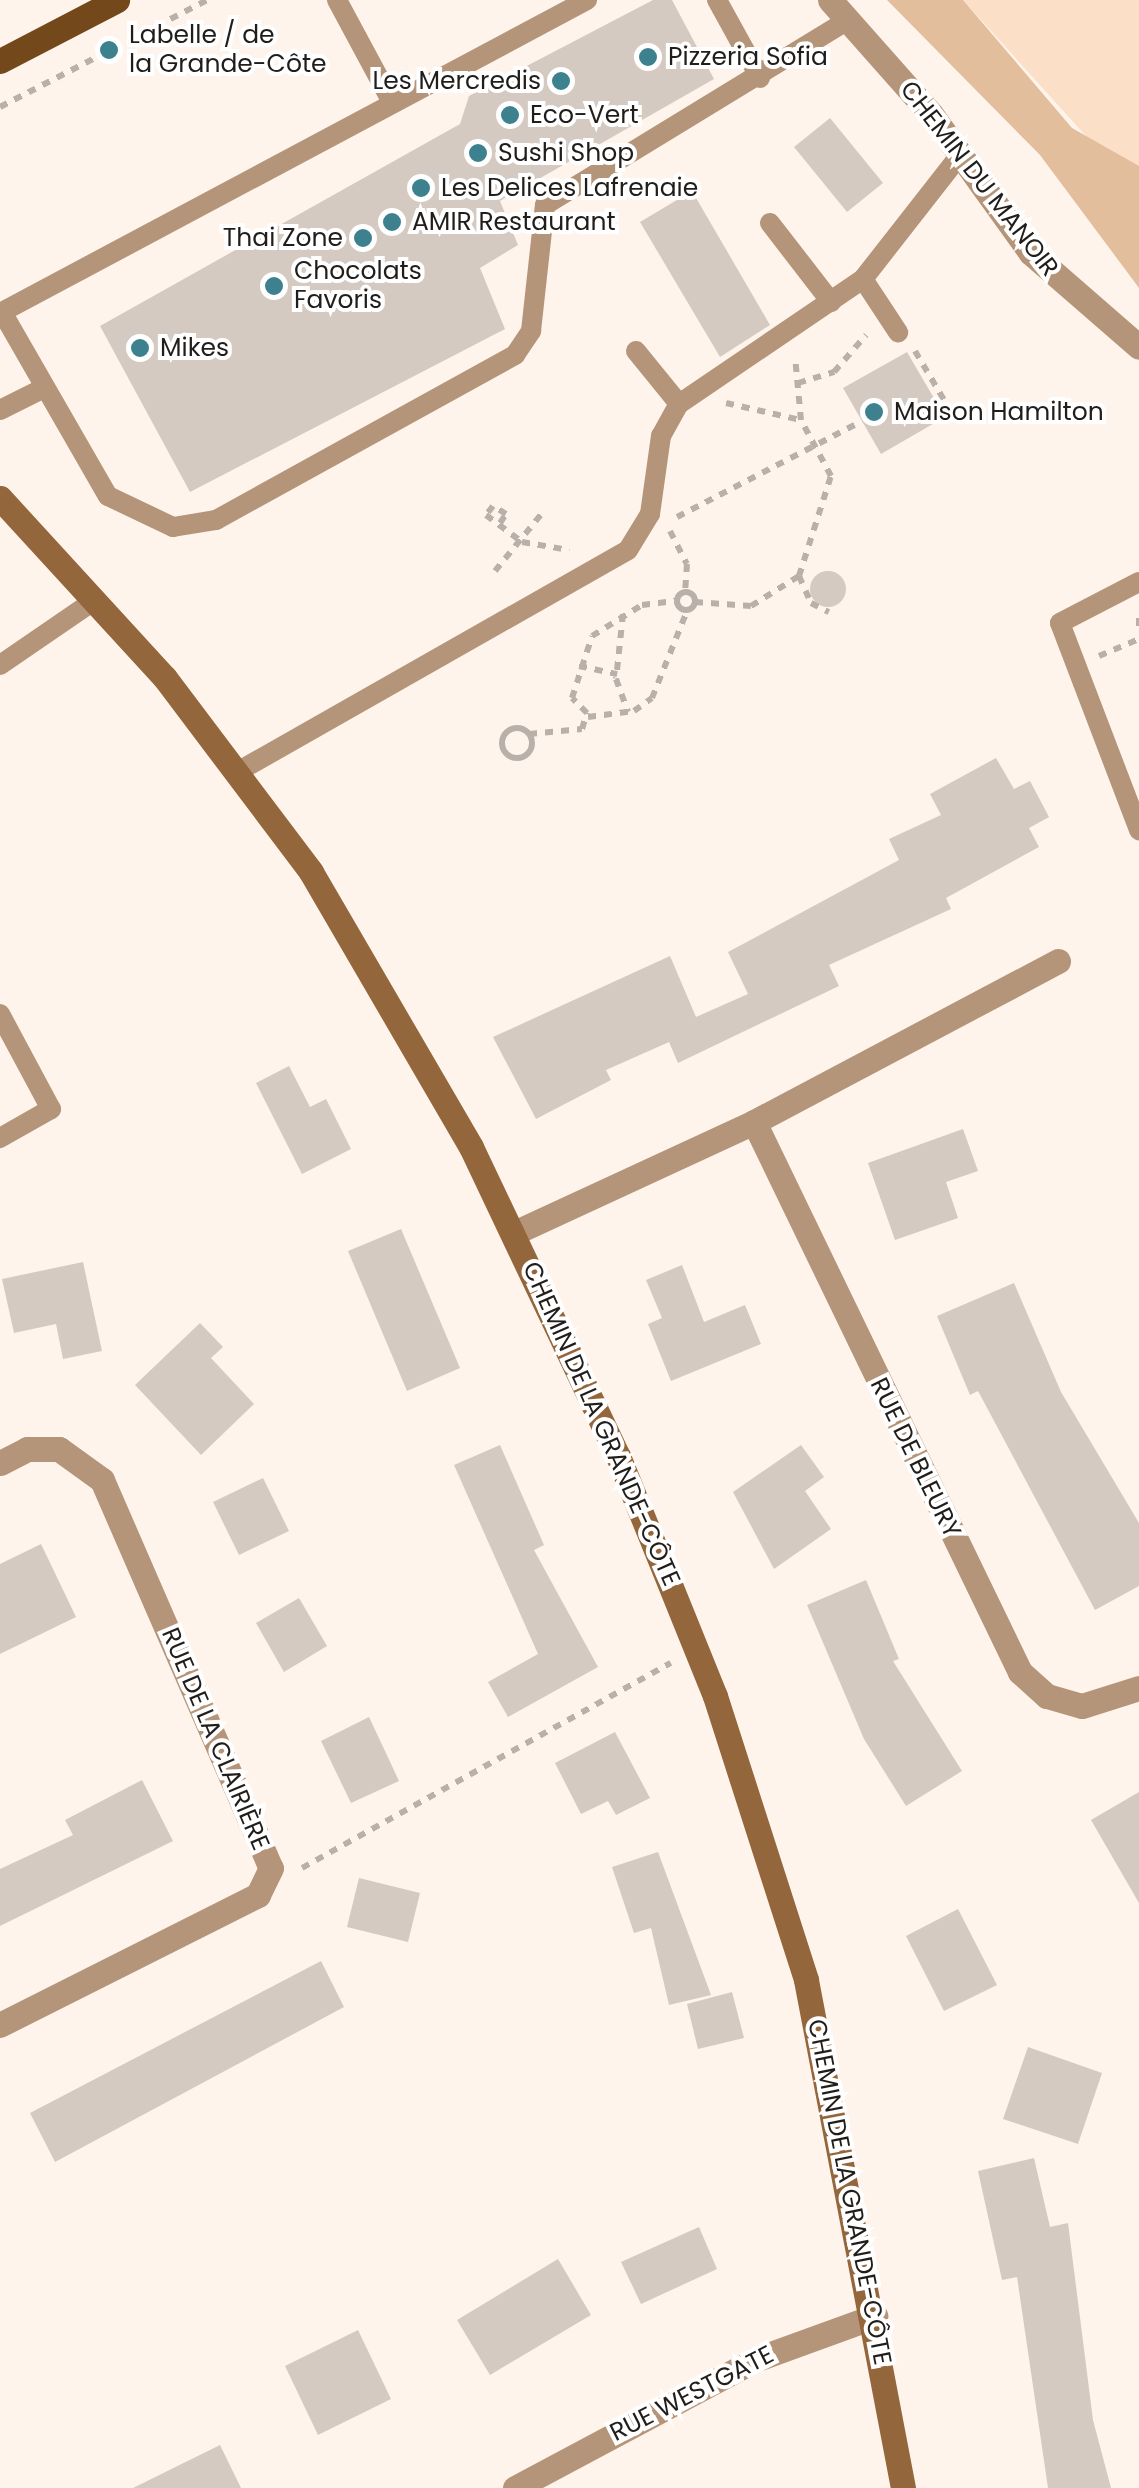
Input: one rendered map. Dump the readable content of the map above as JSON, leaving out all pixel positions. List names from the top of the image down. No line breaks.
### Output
{"streets":{"main road":["CHEMIN DE LA GRANDE-CÔTE"],"street":["CHEMIN DU MANOIR","RUE DE BLEURY","RUE DE LA CLAIRIÈRE","RUE WESTGATE"]},"crossings":[["CHEMIN DE LA GRANDE-CÔTE","RUE WESTGATE"]],"places":["Labelle / de la Grande-Côte","Pizzeria Sofia","Les Mercredis","Eco-Vert","Sushi Shop","Les Delices Lafrenaie","AMIR Restaurant","Thai Zone","Chocolats Favoris","Mikes","Maison Hamilton"]}
